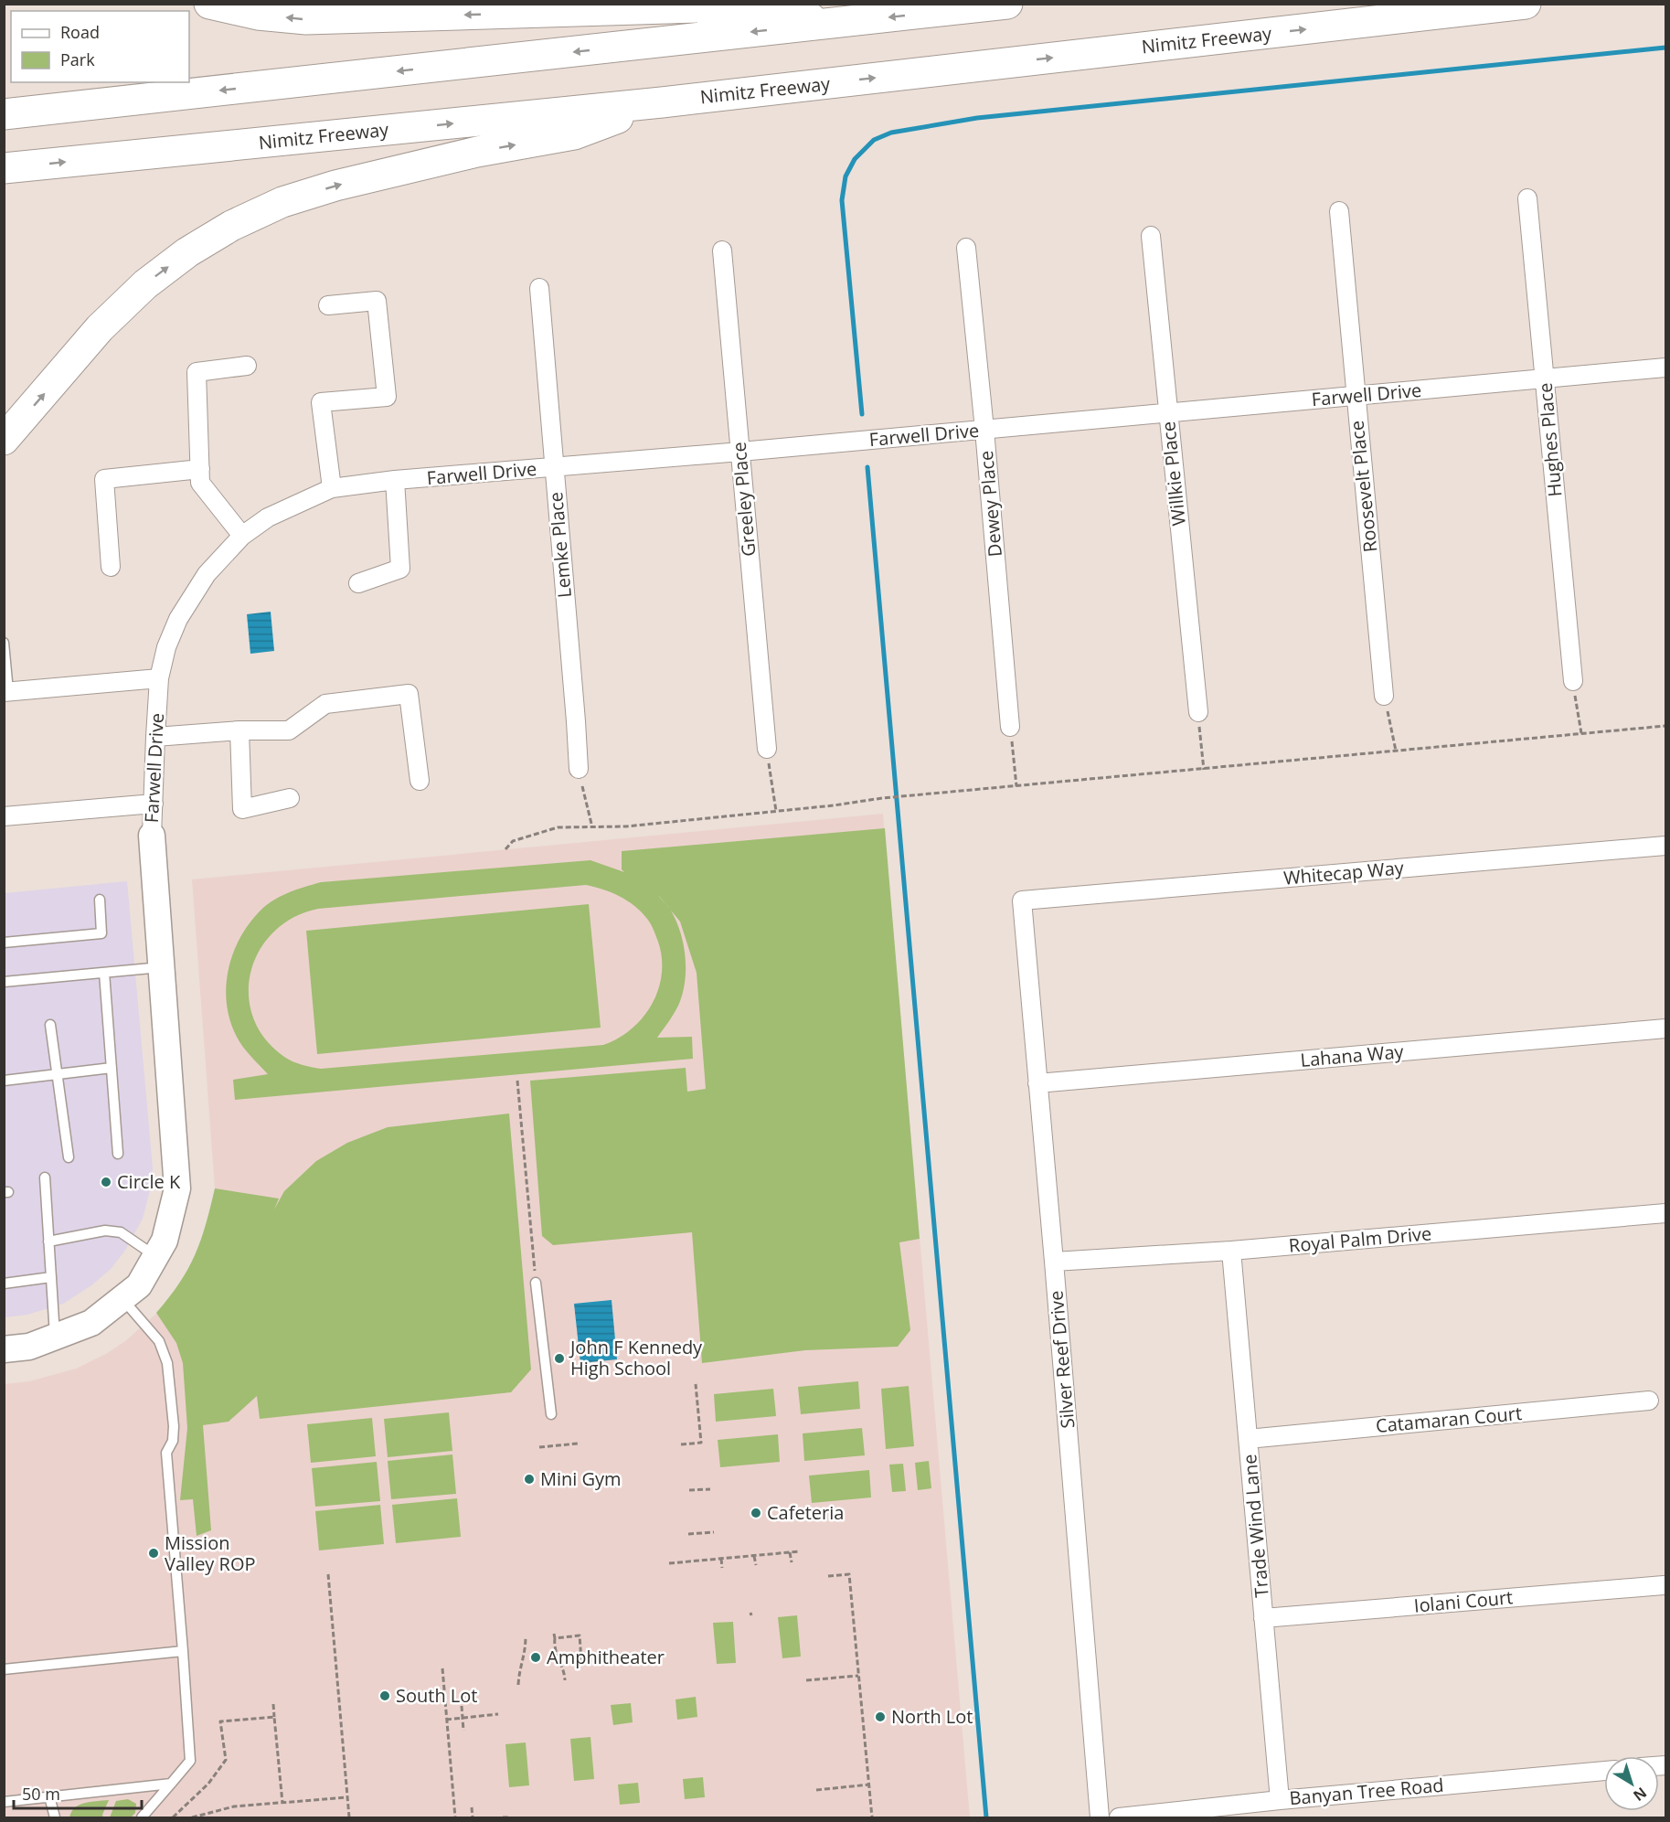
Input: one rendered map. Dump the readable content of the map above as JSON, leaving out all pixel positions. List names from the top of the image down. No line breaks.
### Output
{"streets":{"highway":["Nimitz Freeway"],"street":["Farwell Drive","Hughes Place","Willkie Place","Roosevelt Place","Greeley Place","Dewey Place","Lemke Place","Whitecap Way","Lahana Way","Royal Palm Drive","Silver Reef Drive","Catamaran Court","Trade Wind Lane","Iolani Court","Banyan Tree Road"]},"crossings":[["Farwell Drive","Hughes Place"],["Farwell Drive","Willkie Place"],["Farwell Drive","Roosevelt Place"],["Farwell Drive","Greeley Place"],["Farwell Drive","Dewey Place"],["Farwell Drive","Lemke Place"],["Whitecap Way","Silver Reef Drive"],["Lahana Way","Silver Reef Drive"],["Royal Palm Drive","Silver Reef Drive"],["Royal Palm Drive","Trade Wind Lane"],["Catamaran Court","Trade Wind Lane"],["Trade Wind Lane","Iolani Court"],["Trade Wind Lane","Banyan Tree Road"]],"places":["Circle K","John F Kennedy High School","Mini Gym","Cafeteria","Mission Valley ROP","Amphitheater","South Lot","North Lot"],"legend":["Road","Park"],"scale_bar":"50 m","north":"bottom right"}
